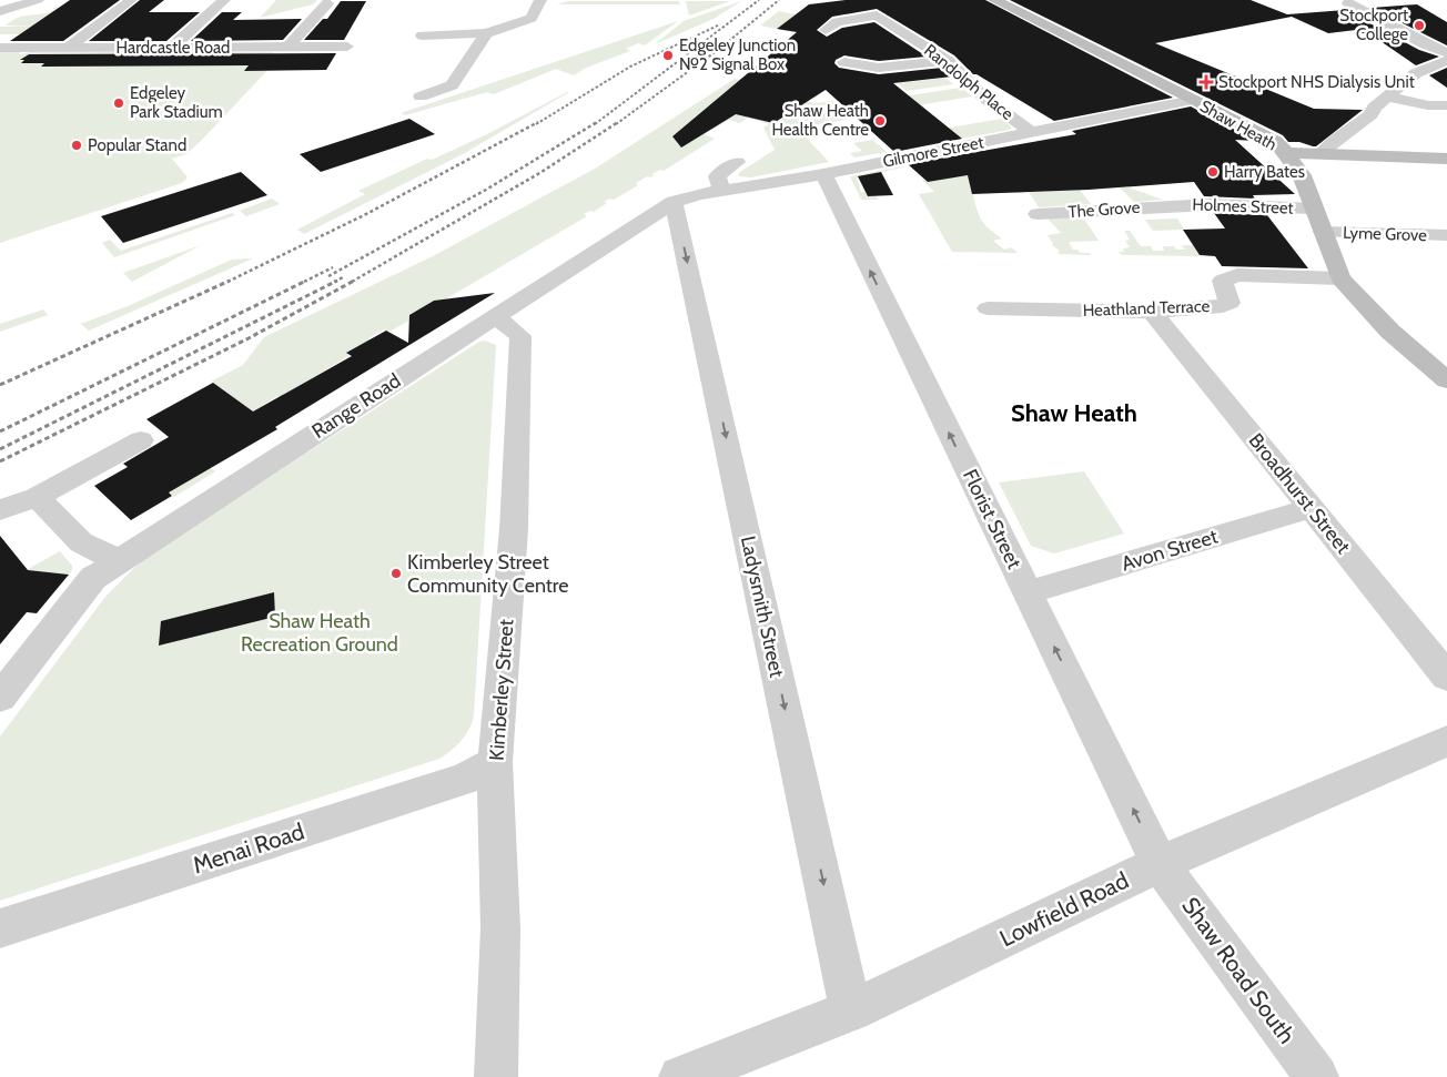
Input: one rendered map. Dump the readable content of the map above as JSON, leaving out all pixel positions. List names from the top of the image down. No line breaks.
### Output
{"streets":{"main road":["Shaw Heath"],"street":["Hardcastle Road","Randolph Place","Gilmore Street","Holmes Street","The Grove","Lyme Grove","Heathland Terrace","Range Road","Broadhurst Street","Florist Street","Avon Street","Ladysmith Street","Kimberley Street","Menai Road","Lowfield Road","Shaw Road South"]},"crossings":[["Randolph Place","Gilmore Street"],["Shaw Heath","Gilmore Street"],["Shaw Heath","Holmes Street"],["Shaw Heath","Lyme Grove"],["Shaw Heath","Heathland Terrace"],["Gilmore Street","Range Road"],["Gilmore Street","Florist Street"],["Holmes Street","The Grove"],["Heathland Terrace","Broadhurst Street"],["Range Road","Ladysmith Street"],["Range Road","Kimberley Street"],["Broadhurst Street","Avon Street"],["Florist Street","Avon Street"],["Florist Street","Lowfield Road"],["Florist Street","Shaw Road South"],["Ladysmith Street","Lowfield Road"],["Kimberley Street","Menai Road"],["Lowfield Road","Shaw Road South"]],"one_way":["Florist Street","Ladysmith Street"],"districts":["Shaw Heath"],"parks":["Shaw Heath Recreation Ground"],"places":{"other":["Stockport College","Edgeley Junction №2 Signal Box","Edgeley Park Stadium","Shaw Heath Health Centre","Popular Stand","Harry Bates","Kimberley Street Community Centre"],"health":["Stockport NHS Dialysis Unit"]}}
